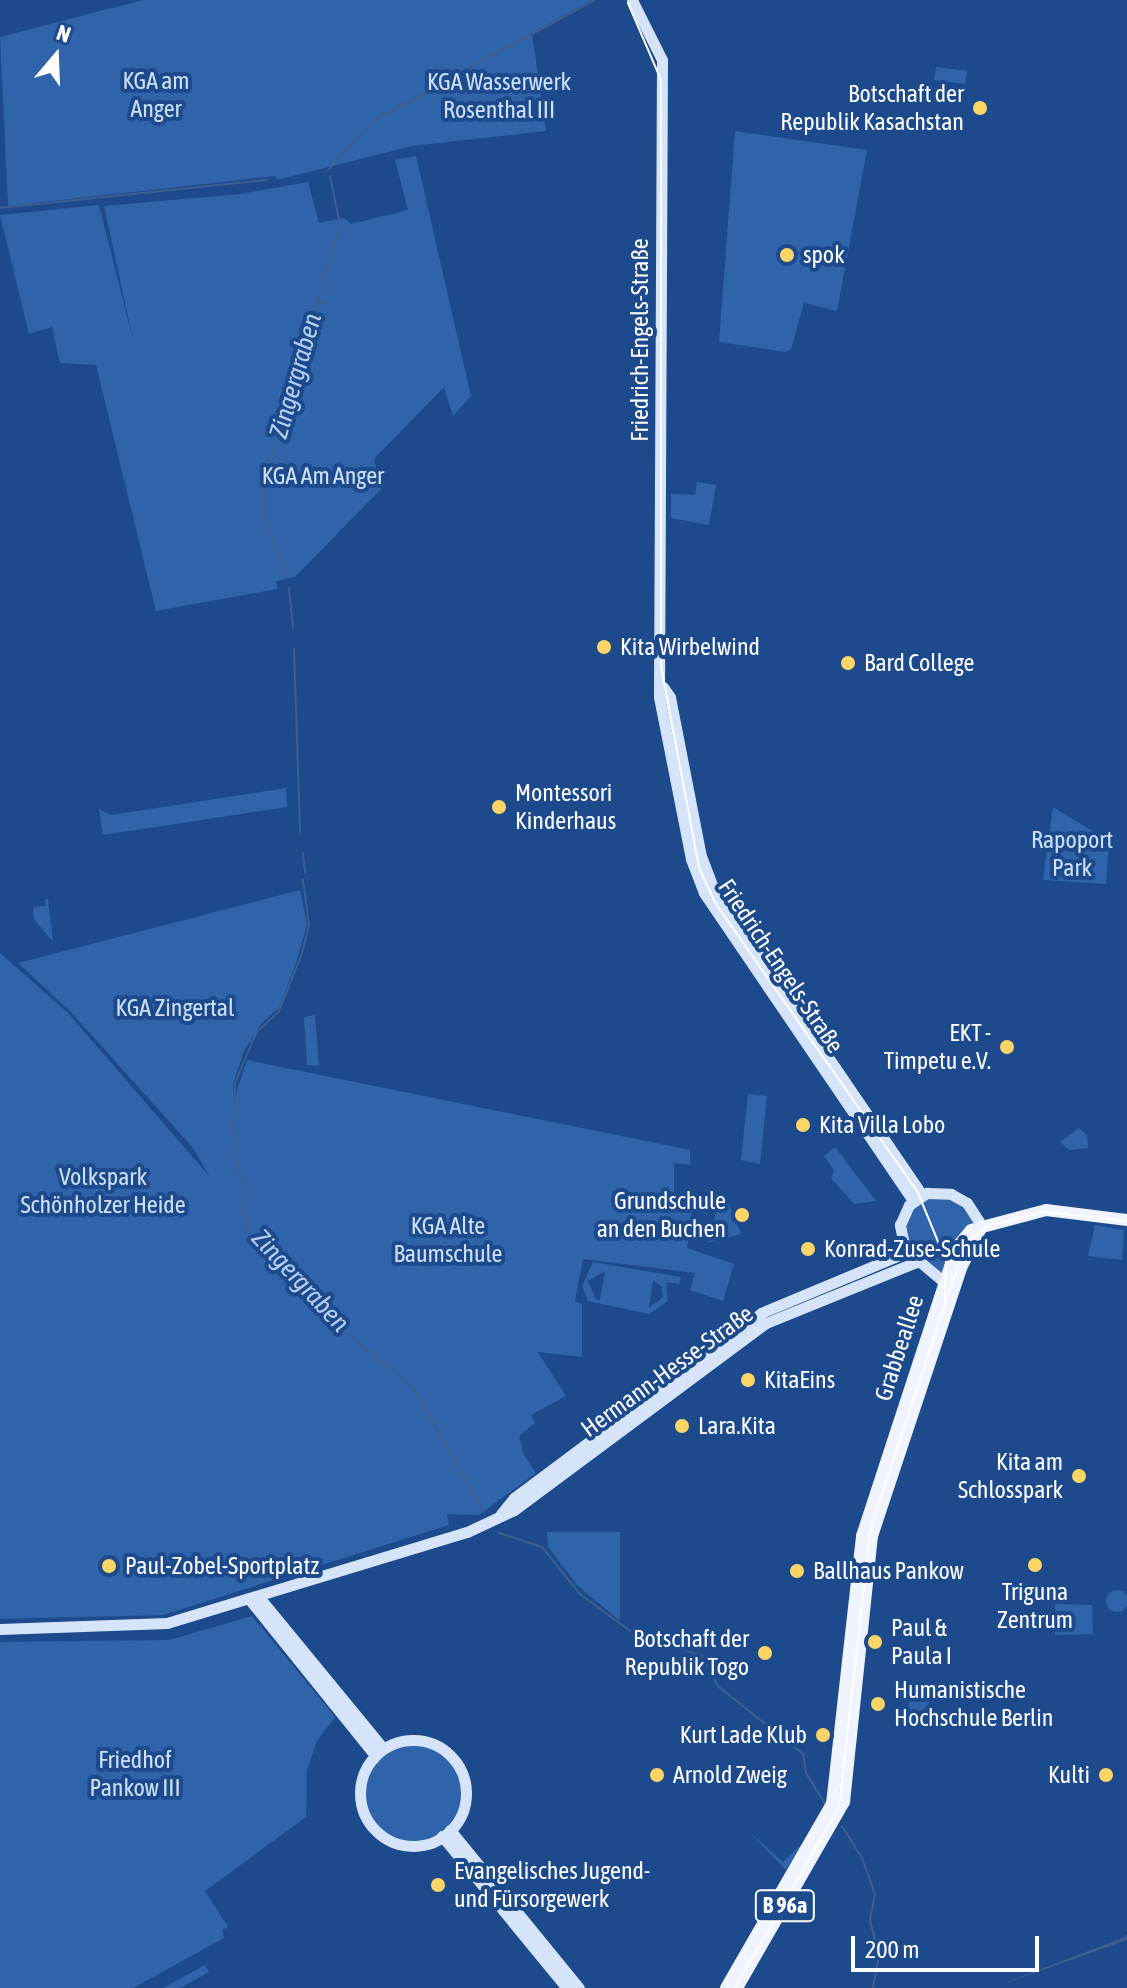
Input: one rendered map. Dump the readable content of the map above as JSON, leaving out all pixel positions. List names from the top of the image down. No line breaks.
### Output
{"streets":{"main road":["Friedrich-Engels-Straße","Grabbeallee","Hermann-Hesse-Straße","B 96a"]},"water":["Zingergraben"],"parks":["KGA am Anger","KGA Wasserwerk Rosenthal III","KGA Am Anger","Rapoport Park","KGA Zingertal","Volkspark Schönholzer Heide","KGA Alte Baumschule","Friedhof Pankow III"],"places":["Botschaft der Republik Kasachstan","spok","Kita Wirbelwind","Bard College","Montessori Kinderhaus","EKT - Timpetu e.V.","Kita Villa Lobo","Grundschule an den Buchen","Konrad-Zuse-Schule","KitaEins","Lara.Kita","Kita am Schlosspark","Triguna Zentrum","Paul-Zobel-Sportplatz","Ballhaus Pankow","Paul & Paula I","Botschaft der Republik Togo","Humanistische Hochschule Berlin","Kurt Lade Klub","Arnold Zweig","Kulti","Evangelisches Jugend- und Fürsorgewerk"],"scale_bar":"200 m","north":"top"}
